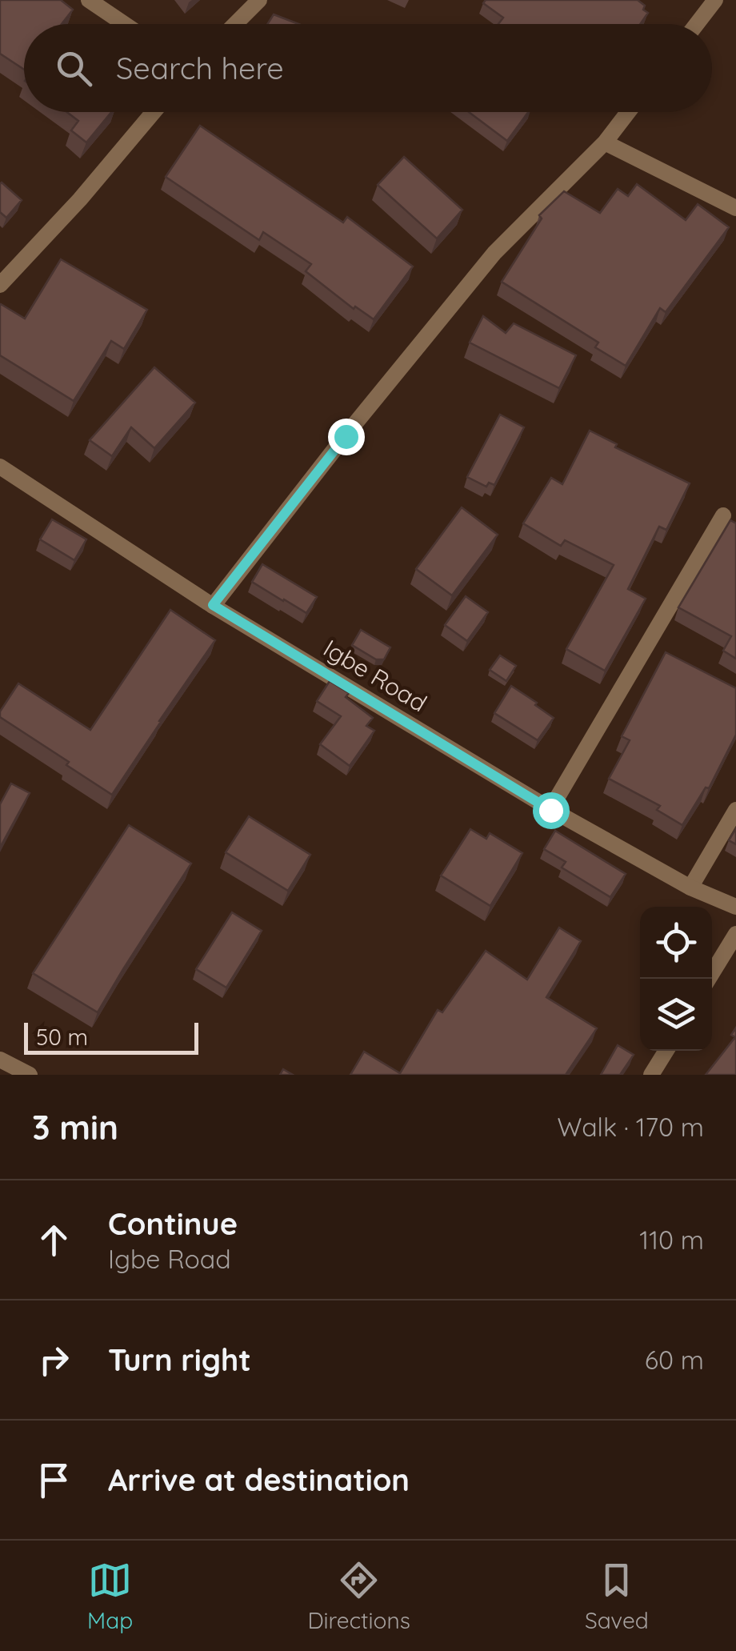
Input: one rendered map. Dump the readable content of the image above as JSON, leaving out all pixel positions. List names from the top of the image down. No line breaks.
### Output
{"streets":{"street":["Igbe Road"]},"scale_bar":"50 m","page":{"search":"Search here","scale":"50 m","heading":["3 min","Walk · 170 m"],"list":[["Continue","Igbe Road","110 m"],["Turn right","60 m"],"Arrive at destination"],"nav":["Map","Directions","Saved"]}}
